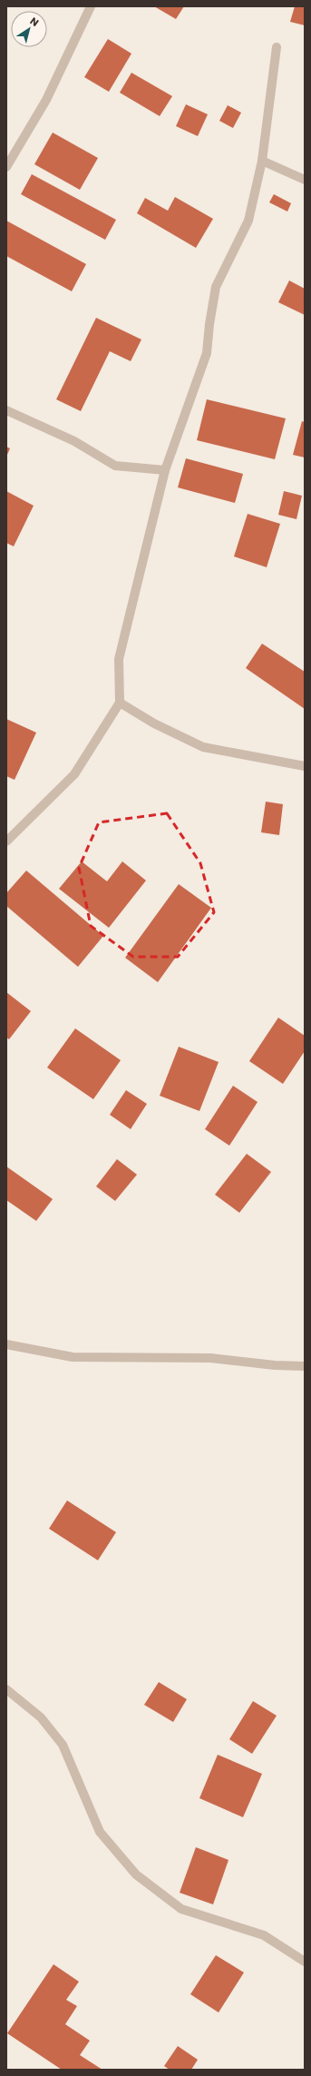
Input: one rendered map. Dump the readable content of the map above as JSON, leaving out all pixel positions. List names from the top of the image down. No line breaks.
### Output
{"north":"top right"}
